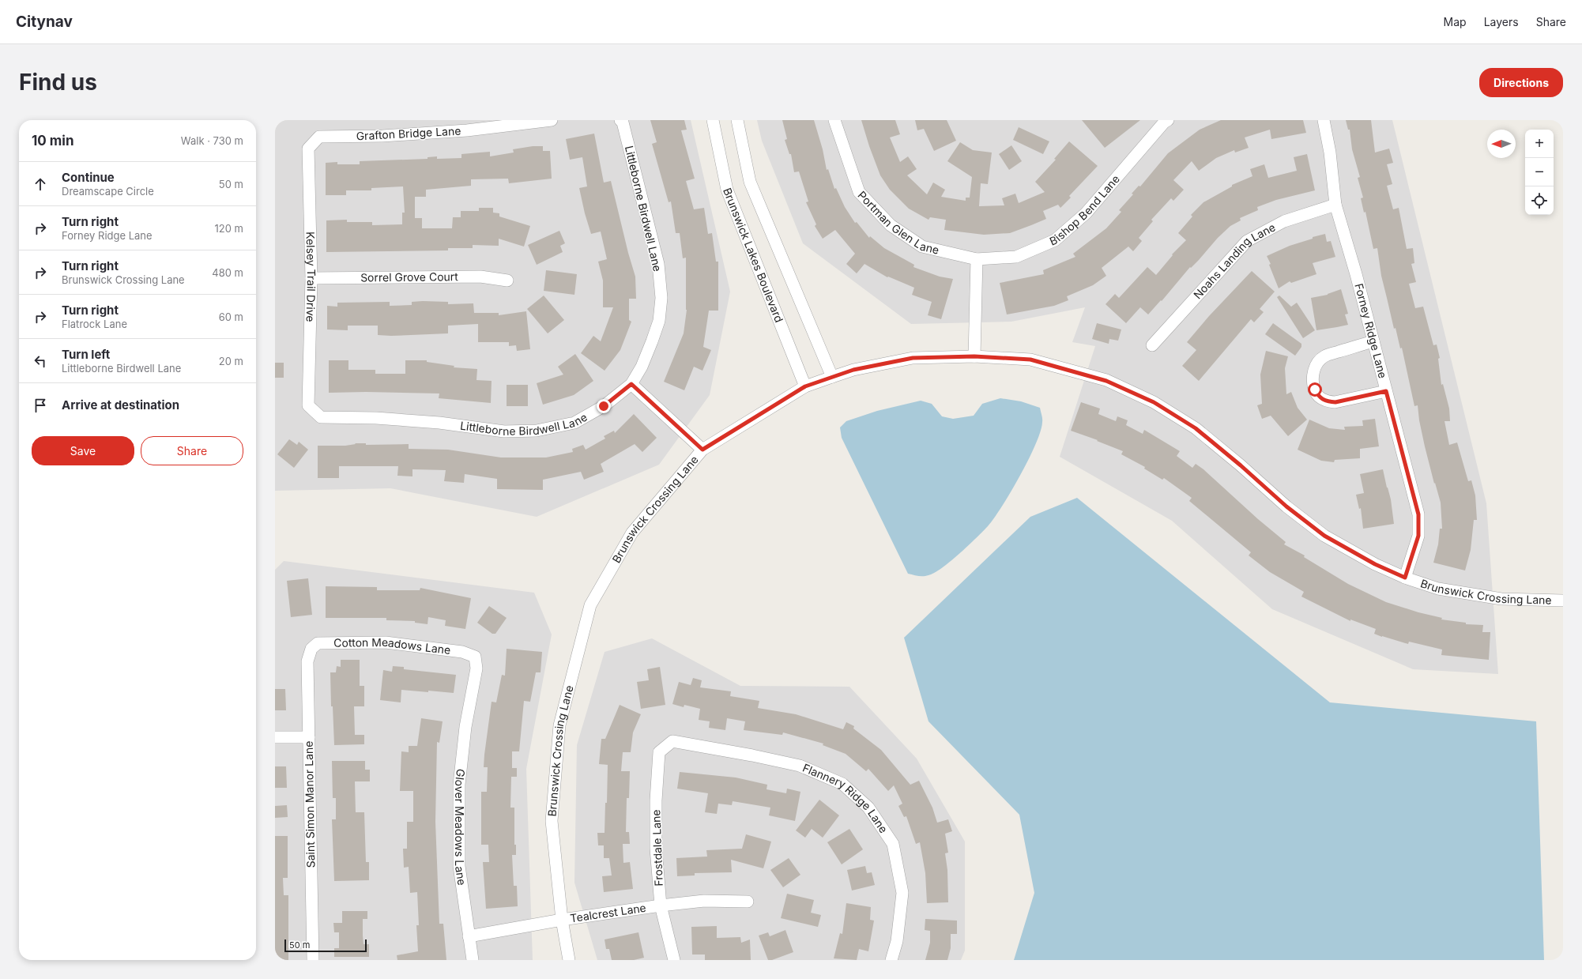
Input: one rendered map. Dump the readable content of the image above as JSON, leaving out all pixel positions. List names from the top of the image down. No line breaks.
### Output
{"streets":{"street":["Grafton Bridge Lane","Littleborne Birdwell Lane","Bishop Bend Lane","Portman Glen Lane","Brunswick Lakes Boulevard","Noahs Landing Lane","Kelsey Trail Drive","Sorrel Grove Court","Forney Ridge Lane","Brunswick Crossing Lane","Cotton Meadows Lane","Flannery Ridge Lane","Saint Simon Manor Lane","Glover Meadows Lane","Frostdale Lane","Tealcrest Lane"]},"crossings":[["Grafton Bridge Lane","Kelsey Trail Drive"],["Littleborne Birdwell Lane","Kelsey Trail Drive"],["Bishop Bend Lane","Portman Glen Lane"],["Brunswick Lakes Boulevard","Brunswick Crossing Lane"],["Noahs Landing Lane","Forney Ridge Lane"],["Kelsey Trail Drive","Sorrel Grove Court"],["Forney Ridge Lane","Brunswick Crossing Lane"],["Brunswick Crossing Lane","Tealcrest Lane"],["Cotton Meadows Lane","Saint Simon Manor Lane"],["Cotton Meadows Lane","Glover Meadows Lane"],["Flannery Ridge Lane","Frostdale Lane"],["Glover Meadows Lane","Tealcrest Lane"],["Frostdale Lane","Tealcrest Lane"]],"scale_bar":"50 m","north":"left","page":{"header":"Citynav","nav":["Map","Layers","Share"],"buttons":["Directions",["Save","Share"]],"title":"Find us","heading":["10 min","Walk · 730 m"],"map_buttons":["+","−"],"list":[["Continue","Dreamscape Circle","50 m"],["Turn right","Forney Ridge Lane","120 m"],["Turn right","Brunswick Crossing Lane","480 m"],["Turn right","Flatrock Lane","60 m"],["Turn left","Littleborne Birdwell Lane","20 m"],"Arrive at destination"],"scale":"50 m"}}
